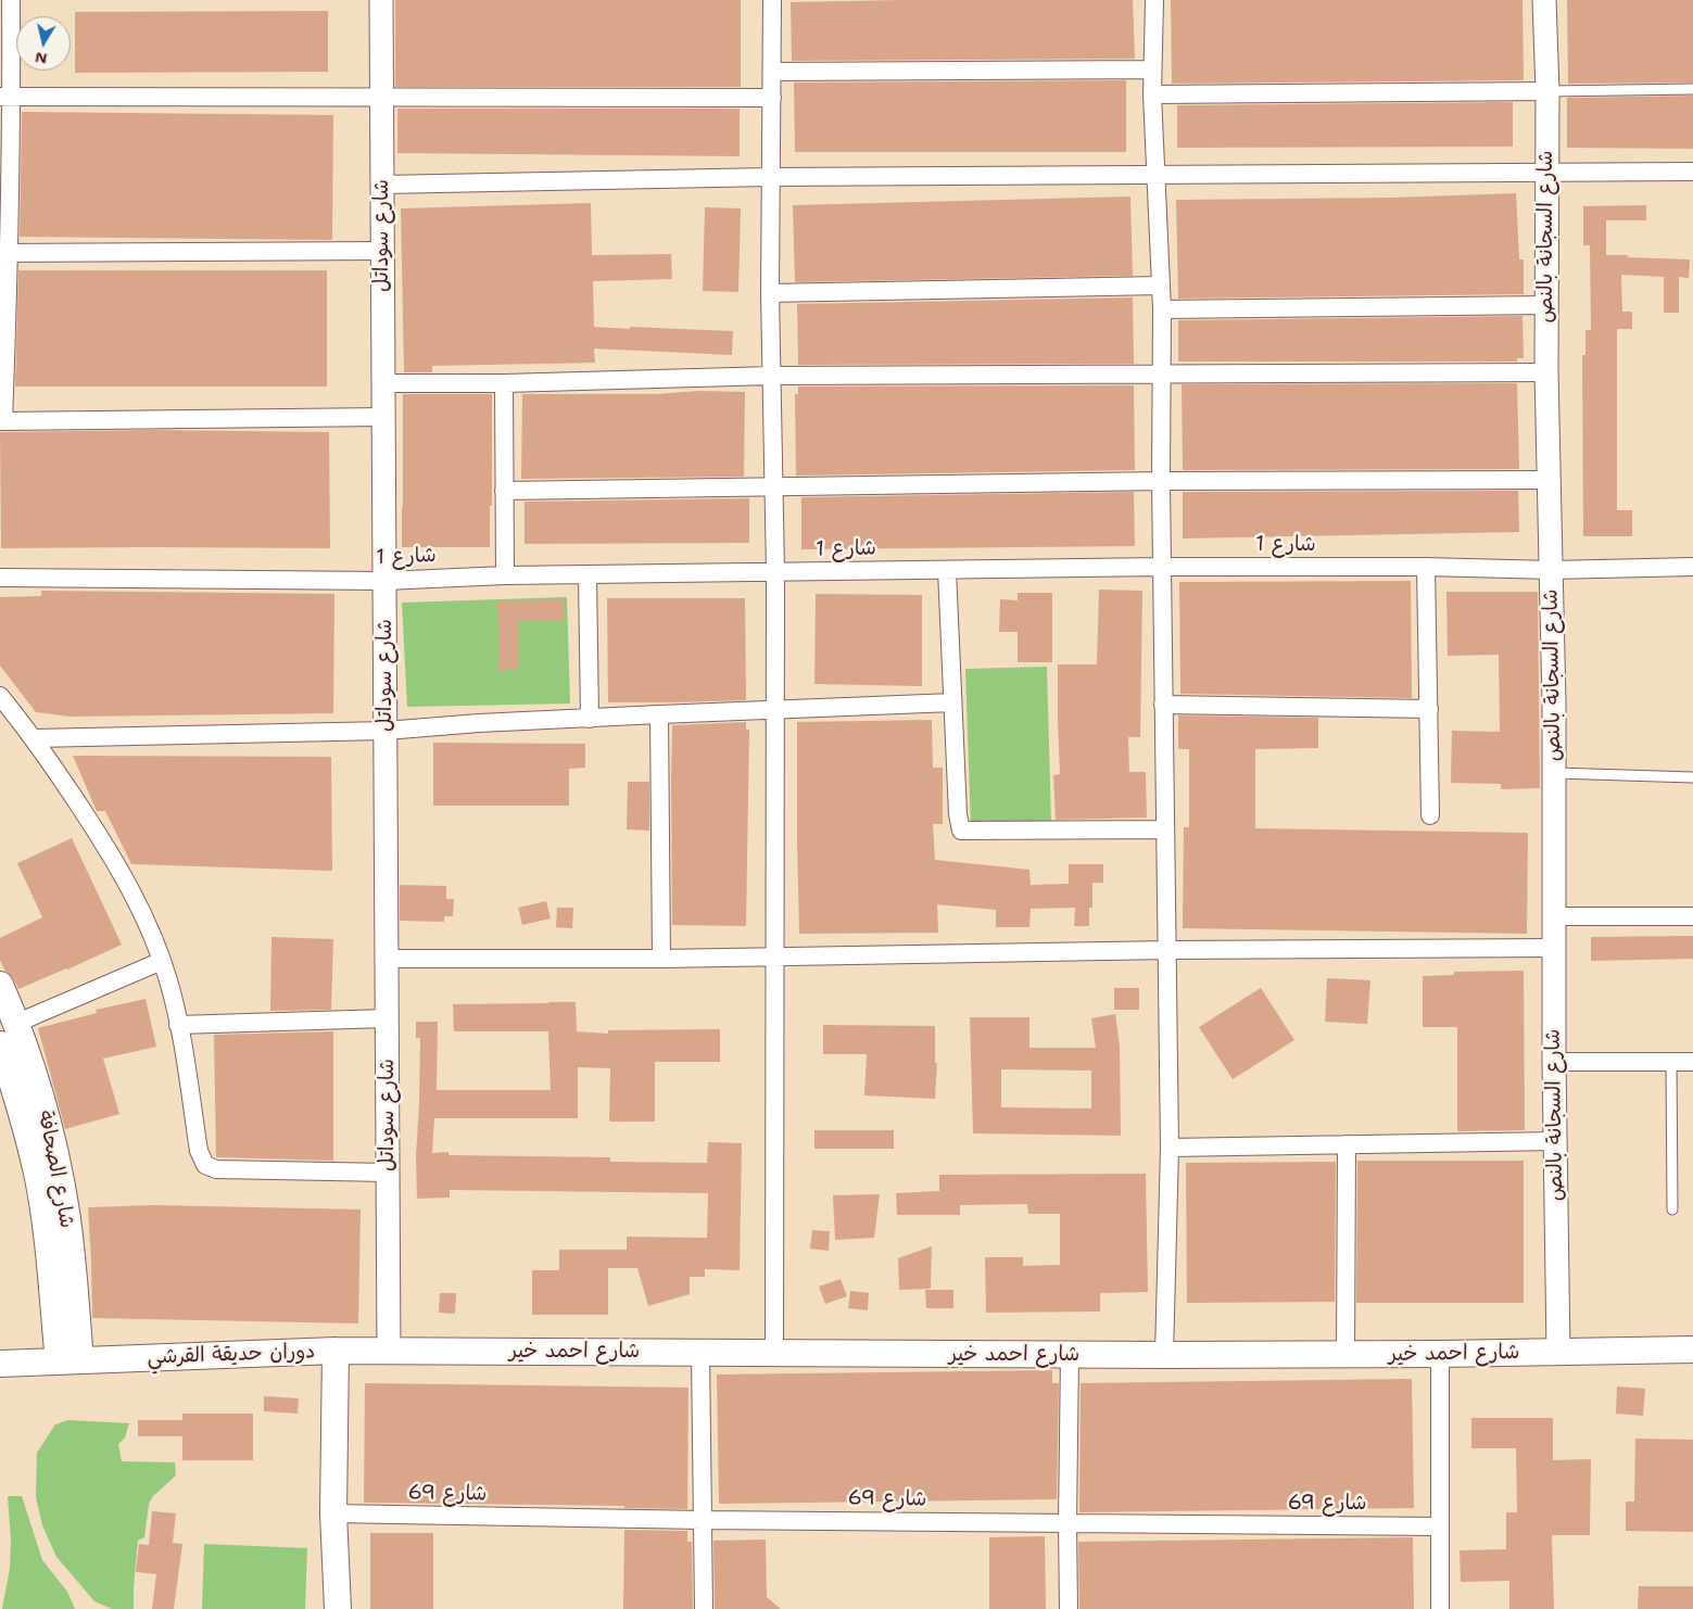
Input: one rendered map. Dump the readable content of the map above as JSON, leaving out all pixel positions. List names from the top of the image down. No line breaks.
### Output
{"streets":{"main road":["شارع الصحافة","شارع احمد خير","دوران حديقة القرشي"],"street":["شارع سوداتل","شارع السجانة بالنص","شارع 1","شارع 69"]},"crossings":[["شارع سوداتل","شارع 1"],["شارع سوداتل","شارع احمد خير"],["شارع السجانة بالنص","شارع 1"],["شارع السجانة بالنص","شارع احمد خير"],["شارع الصحافة","دوران حديقة القرشي"],["شارع احمد خير","دوران حديقة القرشي"],["دوران حديقة القرشي","شارع 69"]],"north":"bottom"}
